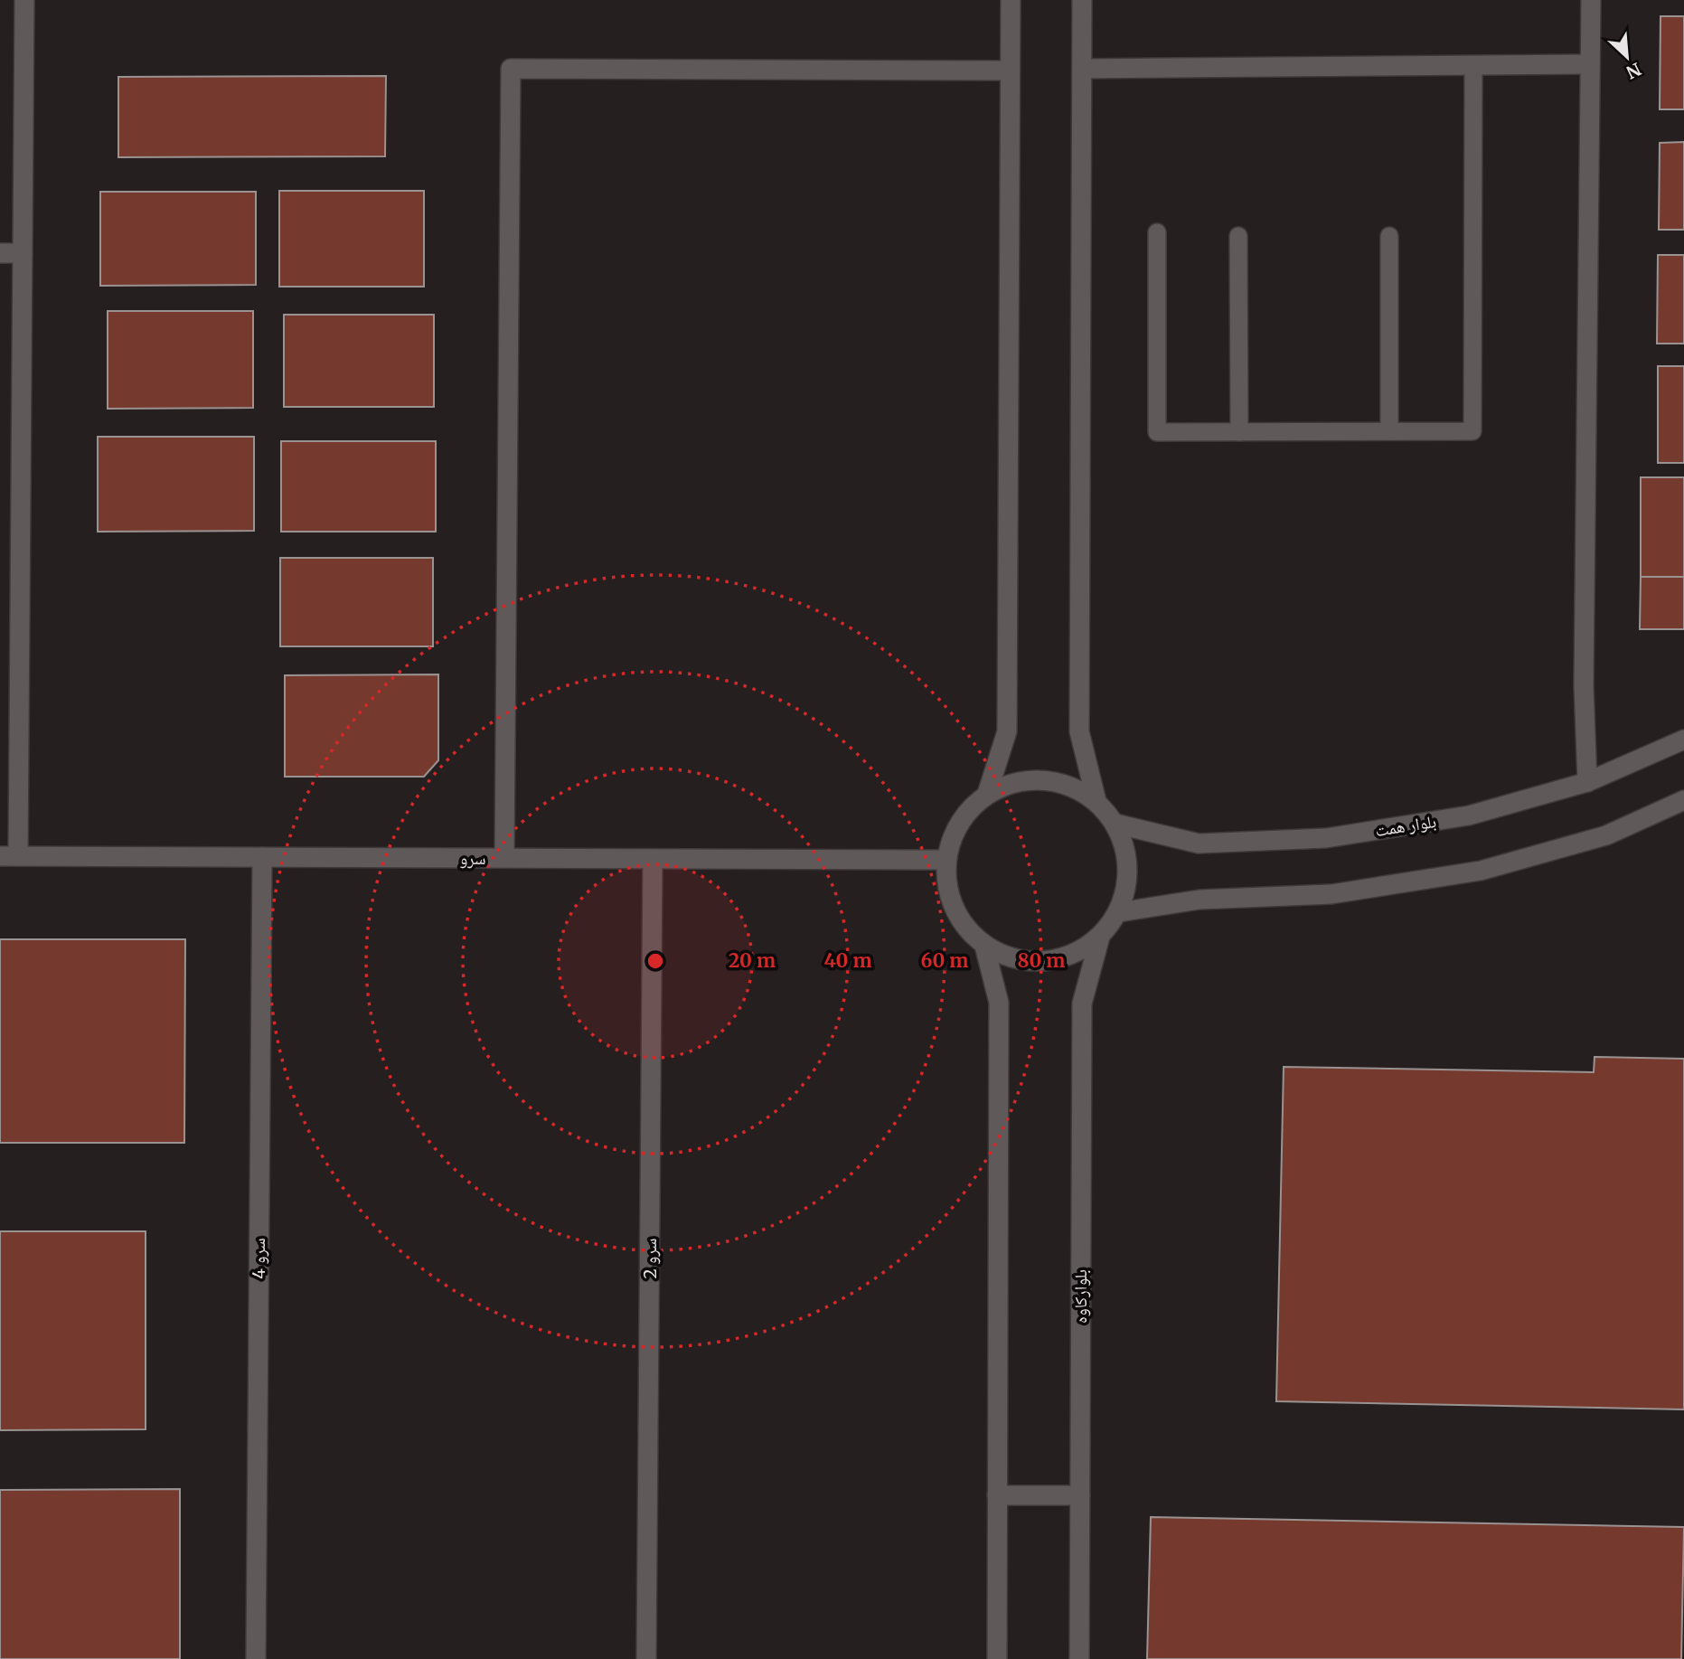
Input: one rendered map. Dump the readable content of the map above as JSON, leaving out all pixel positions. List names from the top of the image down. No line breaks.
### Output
{"streets":{"street":["بلوار همت","سرو","سرو 4","سرو 2","بلوارکاوه"]},"crossings":[["بلوار همت","سرو"],["بلوار همت","بلوارکاوه"],["سرو","سرو 4"],["سرو","سرو 2"],["سرو","بلوارکاوه"]],"north":"bottom right","rings":["20 m","40 m","60 m","80 m"]}
